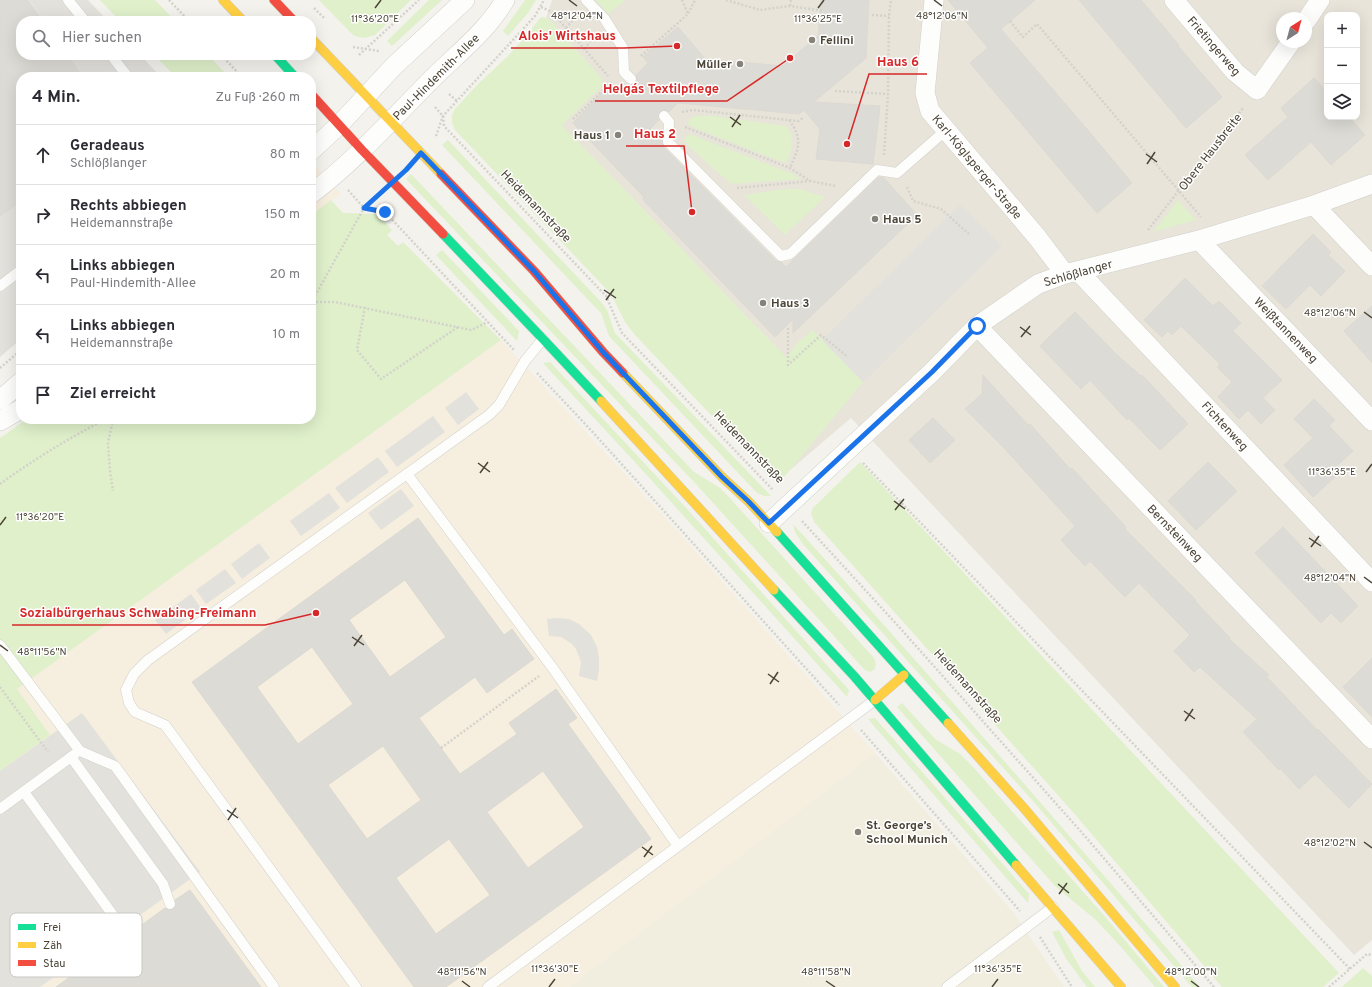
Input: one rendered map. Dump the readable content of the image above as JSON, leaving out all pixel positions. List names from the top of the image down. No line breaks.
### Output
{"streets":{"street":["Frietingerweg","Paul-Hindemith-Allee","Karl-Köglsperger-Straße","Schlößlanger","Weißtannenweg","Fichtenweg","Bernsteinweg"],"path":["Obere Hausbreite","Heidemannstraße"]},"crossings":[["Frietingerweg","Obere Hausbreite"],["Paul-Hindemith-Allee","Heidemannstraße"],["Obere Hausbreite","Schlößlanger"],["Karl-Köglsperger-Straße","Schlößlanger"],["Karl-Köglsperger-Straße","Fichtenweg"],["Heidemannstraße","Schlößlanger"],["Schlößlanger","Weißtannenweg"],["Schlößlanger","Fichtenweg"],["Schlößlanger","Bernsteinweg"]],"places":["Fellini","Alois' Wirtshaus","Helga´s Textilpflege","Müller","Haus 1","Haus 6","Haus 2","Haus 5","Haus 3","Sozialbürgerhaus Schwabing-Freimann","St. George’s School Munich"],"legend":["Frei","Zäh","Stau"],"north":"top right","page":{"map_buttons":["+","−"],"search":"Hier suchen","heading":["4 Min.","Zu Fuß · 260 m"],"list":[["Geradeaus","Schlößlanger","80 m"],["Rechts abbiegen","Heidemannstraße","150 m"],["Links abbiegen","Paul-Hindemith-Allee","20 m"],["Links abbiegen","Heidemannstraße","10 m"],"Ziel erreicht"]},"coordinates":["48°12'06\"N","48°12'04\"N","11°36'20\"E","11°36'25\"E","11°36'35\"E","48°11'56\"N","48°12'02\"N","11°36'30\"E","48°11'58\"N","48°12'00\"N"]}
